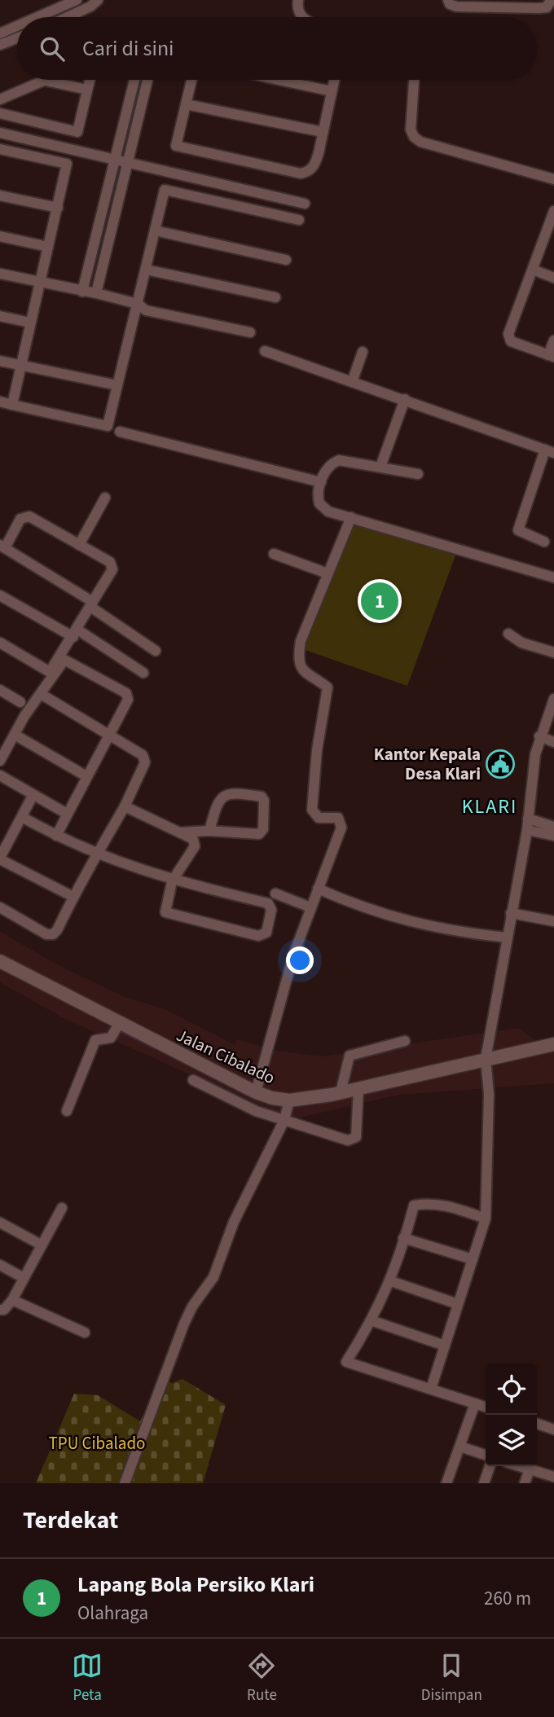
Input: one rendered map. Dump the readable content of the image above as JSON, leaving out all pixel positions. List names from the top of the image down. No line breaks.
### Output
{"streets":{"street":["Jalan Cibalado"]},"districts":["KLARI"],"parks":["TPU Cibalado"],"places":{"public building":["Kantor Kepala Desa Klari"]},"page":{"search":"Cari di sini","pins":"1","heading":"Terdekat","list":[{"mark":"1","name":"Lapang Bola Persiko Klari","note":"Olahraga","value":"260 m"}],"nav":["Peta","Rute","Disimpan"]}}
